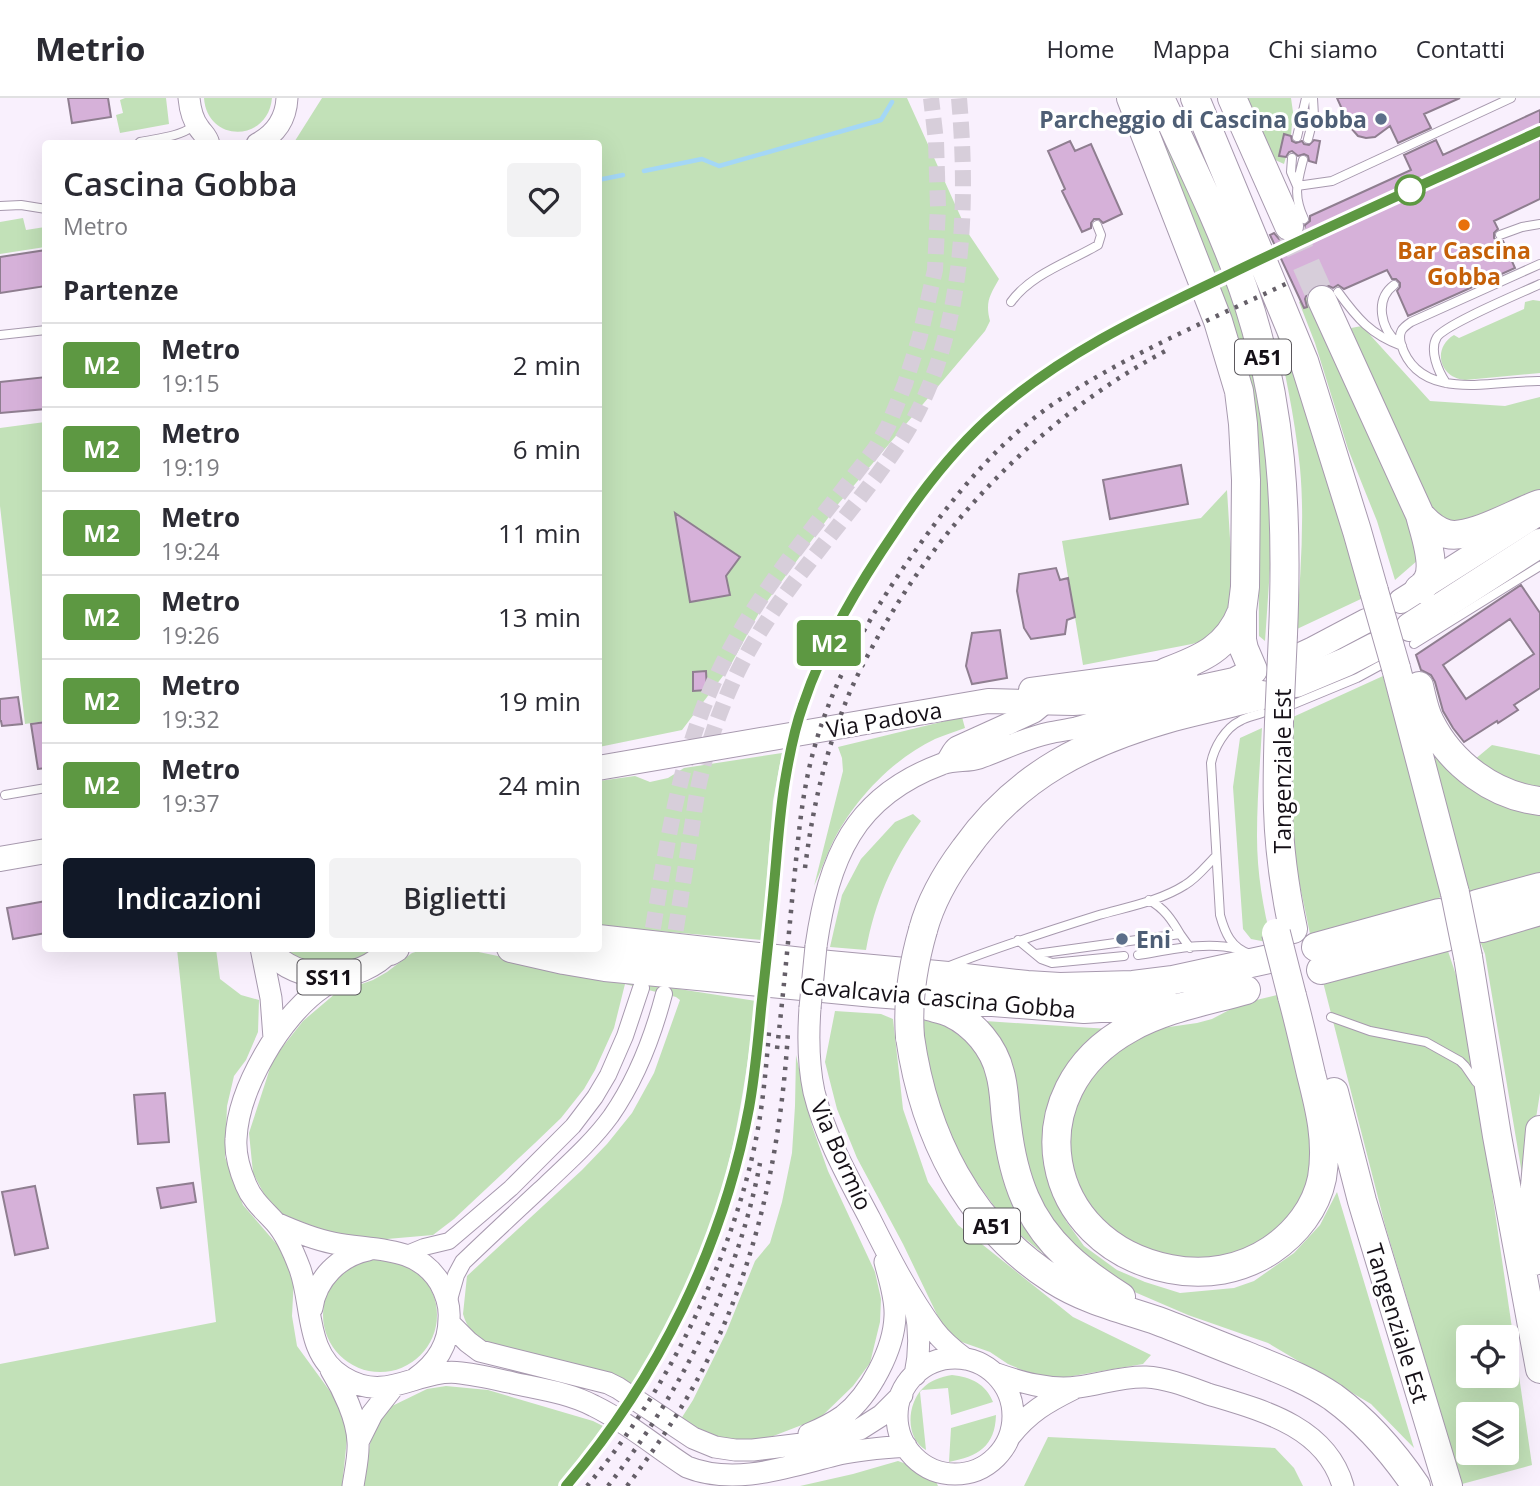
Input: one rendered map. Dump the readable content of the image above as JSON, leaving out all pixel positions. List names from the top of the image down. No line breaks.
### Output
{"streets":{"highway":["A51","Tangenziale Est","Cavalcavia Cascina Gobba"],"main road":["Via Padova","SS11","Via Bormio"]},"crossings":[["A51","Via Padova"],["A51","Tangenziale Est"],["Via Padova","Tangenziale Est"],["Via Padova","Via Bormio"],["Tangenziale Est","Cavalcavia Cascina Gobba"]],"places":["Parcheggio di Cascina Gobba","Bar Cascina Gobba","Eni"],"lines":["metro line M2"],"page":{"header":"Metrio","nav":["Home","Mappa","Chi siamo","Contatti"],"on_map":"M2","heading":[["Cascina Gobba","Metro"],"Partenze"],"list":[{"mark":"M2","name":"Metro","note":"19:15","value":"2 min"},{"mark":"M2","name":"Metro","note":"19:19","value":"6 min"},{"mark":"M2","name":"Metro","note":"19:24","value":"11 min"},{"mark":"M2","name":"Metro","note":"19:26","value":"13 min"},{"mark":"M2","name":"Metro","note":"19:32","value":"19 min"},{"mark":"M2","name":"Metro","note":"19:37","value":"24 min"}],"buttons":["Indicazioni","Biglietti"]}}
